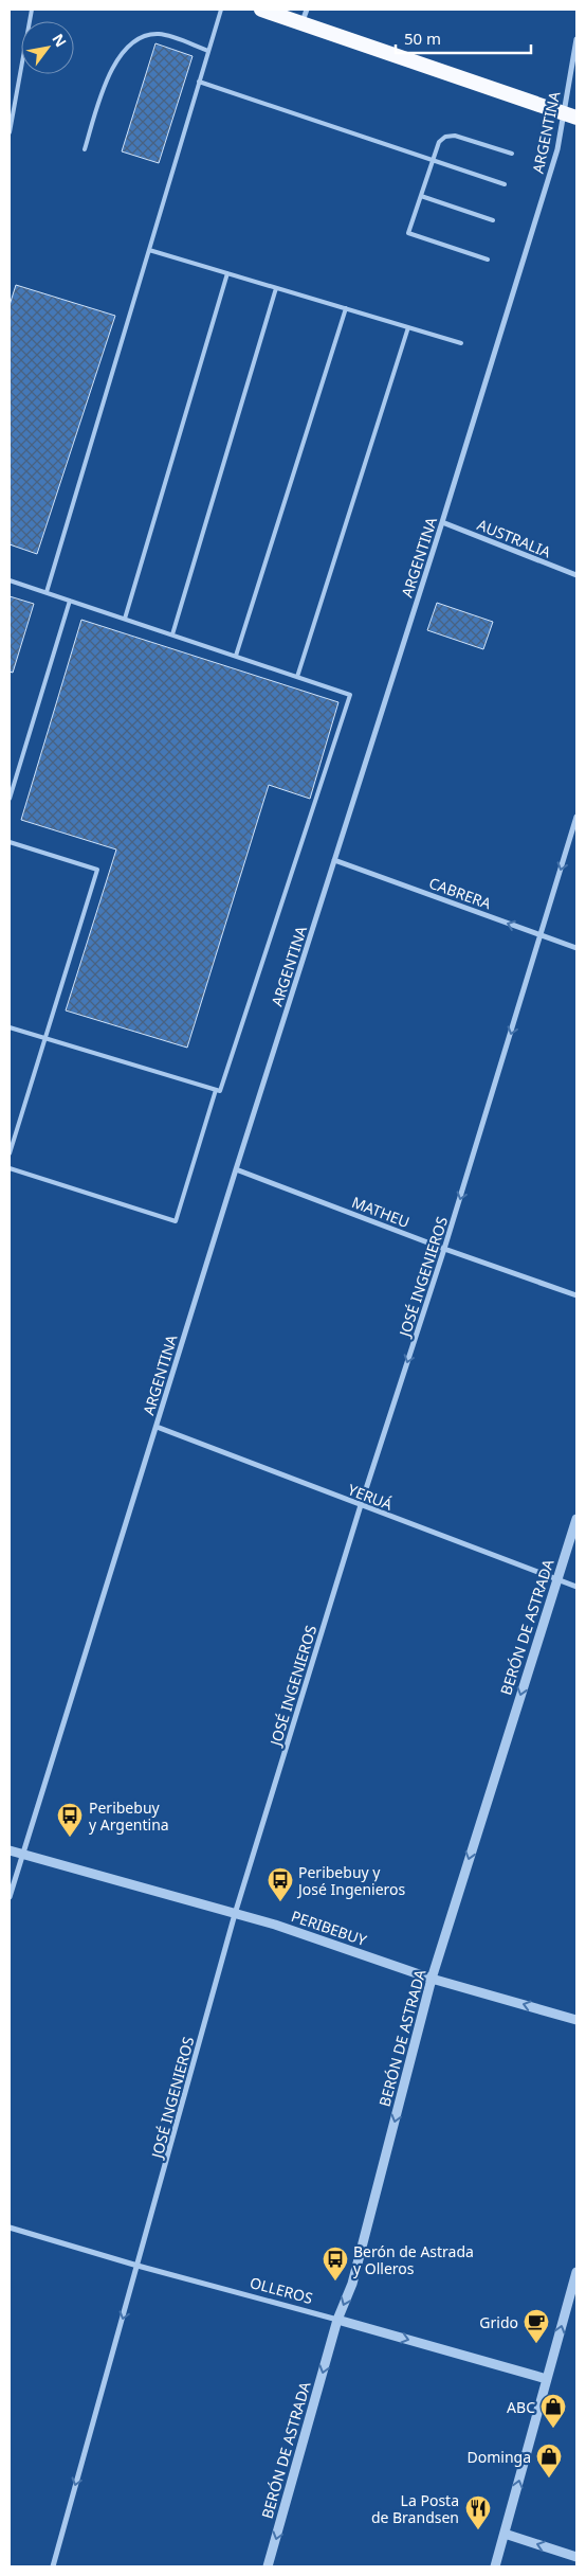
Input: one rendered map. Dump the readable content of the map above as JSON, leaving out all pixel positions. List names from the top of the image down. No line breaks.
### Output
{"streets":{"street":["ARGENTINA","AUSTRALIA","CABRERA","MATHEU","JOSÉ INGENIEROS","YERUÁ","BERÓN DE ASTRADA","PERIBEBUY","OLLEROS"]},"crossings":[["ARGENTINA","AUSTRALIA"],["ARGENTINA","CABRERA"],["ARGENTINA","MATHEU"],["ARGENTINA","YERUÁ"],["ARGENTINA","PERIBEBUY"],["CABRERA","JOSÉ INGENIEROS"],["MATHEU","JOSÉ INGENIEROS"],["JOSÉ INGENIEROS","YERUÁ"],["JOSÉ INGENIEROS","PERIBEBUY"],["JOSÉ INGENIEROS","OLLEROS"],["YERUÁ","BERÓN DE ASTRADA"],["BERÓN DE ASTRADA","PERIBEBUY"],["BERÓN DE ASTRADA","OLLEROS"]],"one_way":["CABRERA","JOSÉ INGENIEROS","BERÓN DE ASTRADA","OLLEROS"],"places":{"bus stop":["Peribebuy y Argentina","Peribebuy y José Ingenieros","Berón de Astrada y Olleros"],"cafe":["Grido"],"shop":["ABC","Dominga"],"restaurant":["La Posta de Brandsen"]},"scale_bar":"50 m","north":"top right"}
